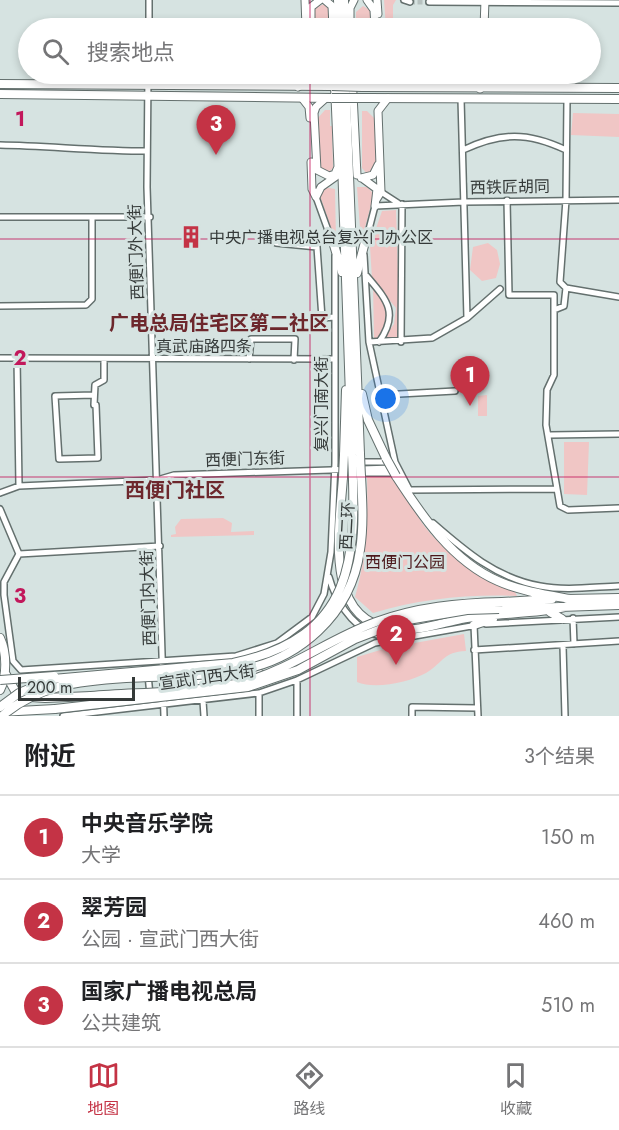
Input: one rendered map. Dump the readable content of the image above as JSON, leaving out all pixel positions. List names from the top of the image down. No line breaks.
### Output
{"streets":{"highway":["西二环","宣武门西大街"],"street":["西铁匠胡同","西便门外大街","真武庙路四条","复兴门南大街","西便门东街","西便门内大街"]},"crossings":[["西便门外大街","真武庙路四条"],["西便门外大街","西便门东街"],["西便门外大街","西便门内大街"],["真武庙路四条","复兴门南大街"],["复兴门南大街","西便门东街"],["复兴门南大街","宣武门西大街"],["西便门东街","西便门内大街"],["西便门东街","宣武门西大街"],["西便门内大街","宣武门西大街"]],"districts":["广电总局住宅区第二社区","西便门社区"],"parks":["西便门公园"],"places":{"building":["中央广播电视总台复兴门办公区"]},"scale_bar":"200 m","page":{"search":"搜索地点","pins":["3","1","2"],"scale":"200 m","heading":["附近","3个结果"],"list":[{"mark":"1","name":"中央音乐学院","note":"大学","value":"150 m"},{"mark":"2","name":"翠芳园","note":"公园 · 宣武门西大街","value":"460 m"},{"mark":"3","name":"国家广播电视总局","note":"公共建筑","value":"510 m"}],"nav":["地图","路线","收藏"]},"grid":{"rows":["1","2","3"]}}
